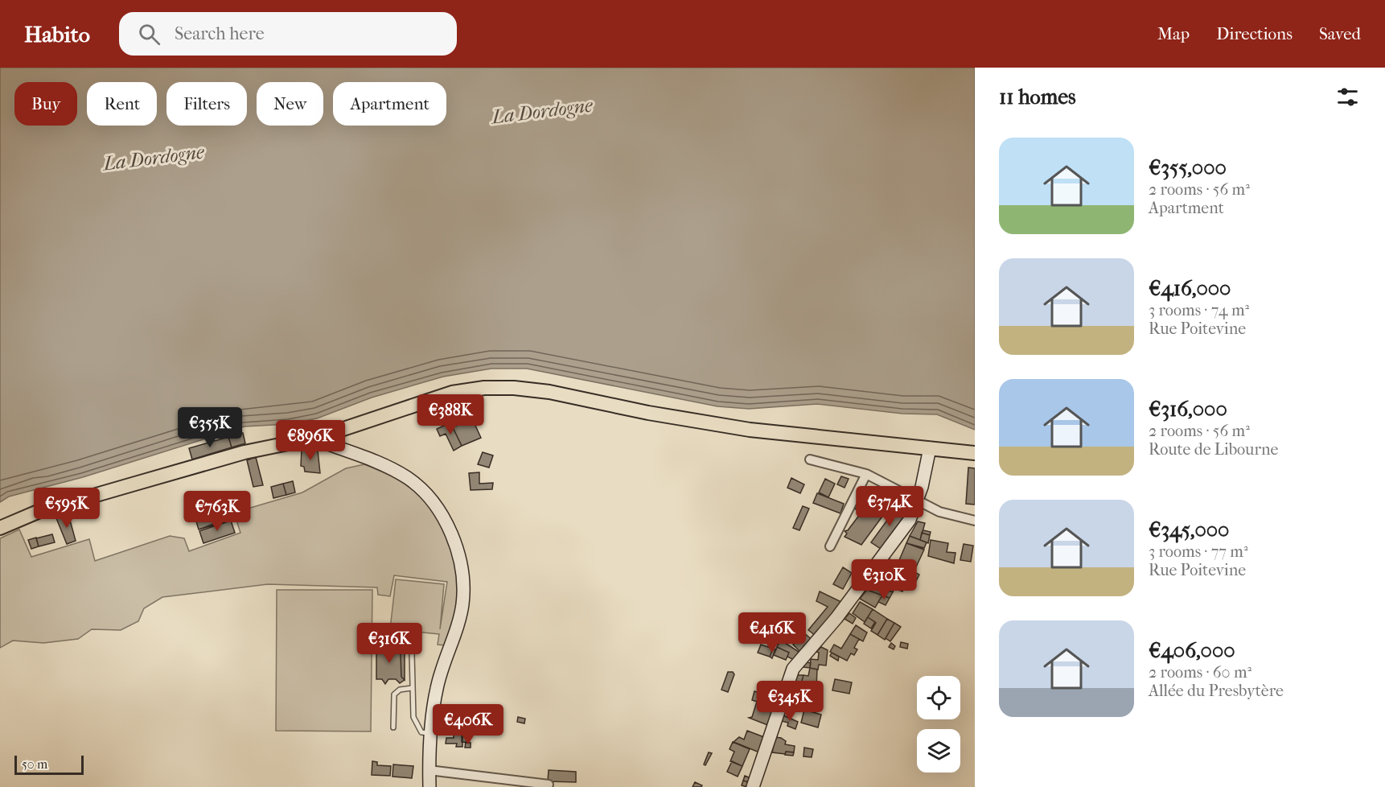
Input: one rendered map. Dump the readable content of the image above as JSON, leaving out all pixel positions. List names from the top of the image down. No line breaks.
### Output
{"water":["La Dordogne"],"scale_bar":"50 m","page":{"header":"Habito","search":"Search here","nav":["Map","Directions","Saved"],"heading":"11 homes","chip":["Buy","Rent","Filters","New","Apartment"],"list":[{"name":"€355,000","note":"2 rooms · 56 m² · Apartment"},{"name":"€416,000","note":"3 rooms · 74 m² · Rue Poitevine"},{"name":"€316,000","note":"2 rooms · 56 m² · Route de Libourne"},{"name":"€345,000","note":"3 rooms · 77 m² · Rue Poitevine"},{"name":"€406,000","note":"2 rooms · 60 m² · Allée du Presbytère"}],"price":["€388K","€355K","€896K","€374K","€595K","€763K","€310K","€416K","€316K","€345K","€406K"],"scale":"50 m"}}
